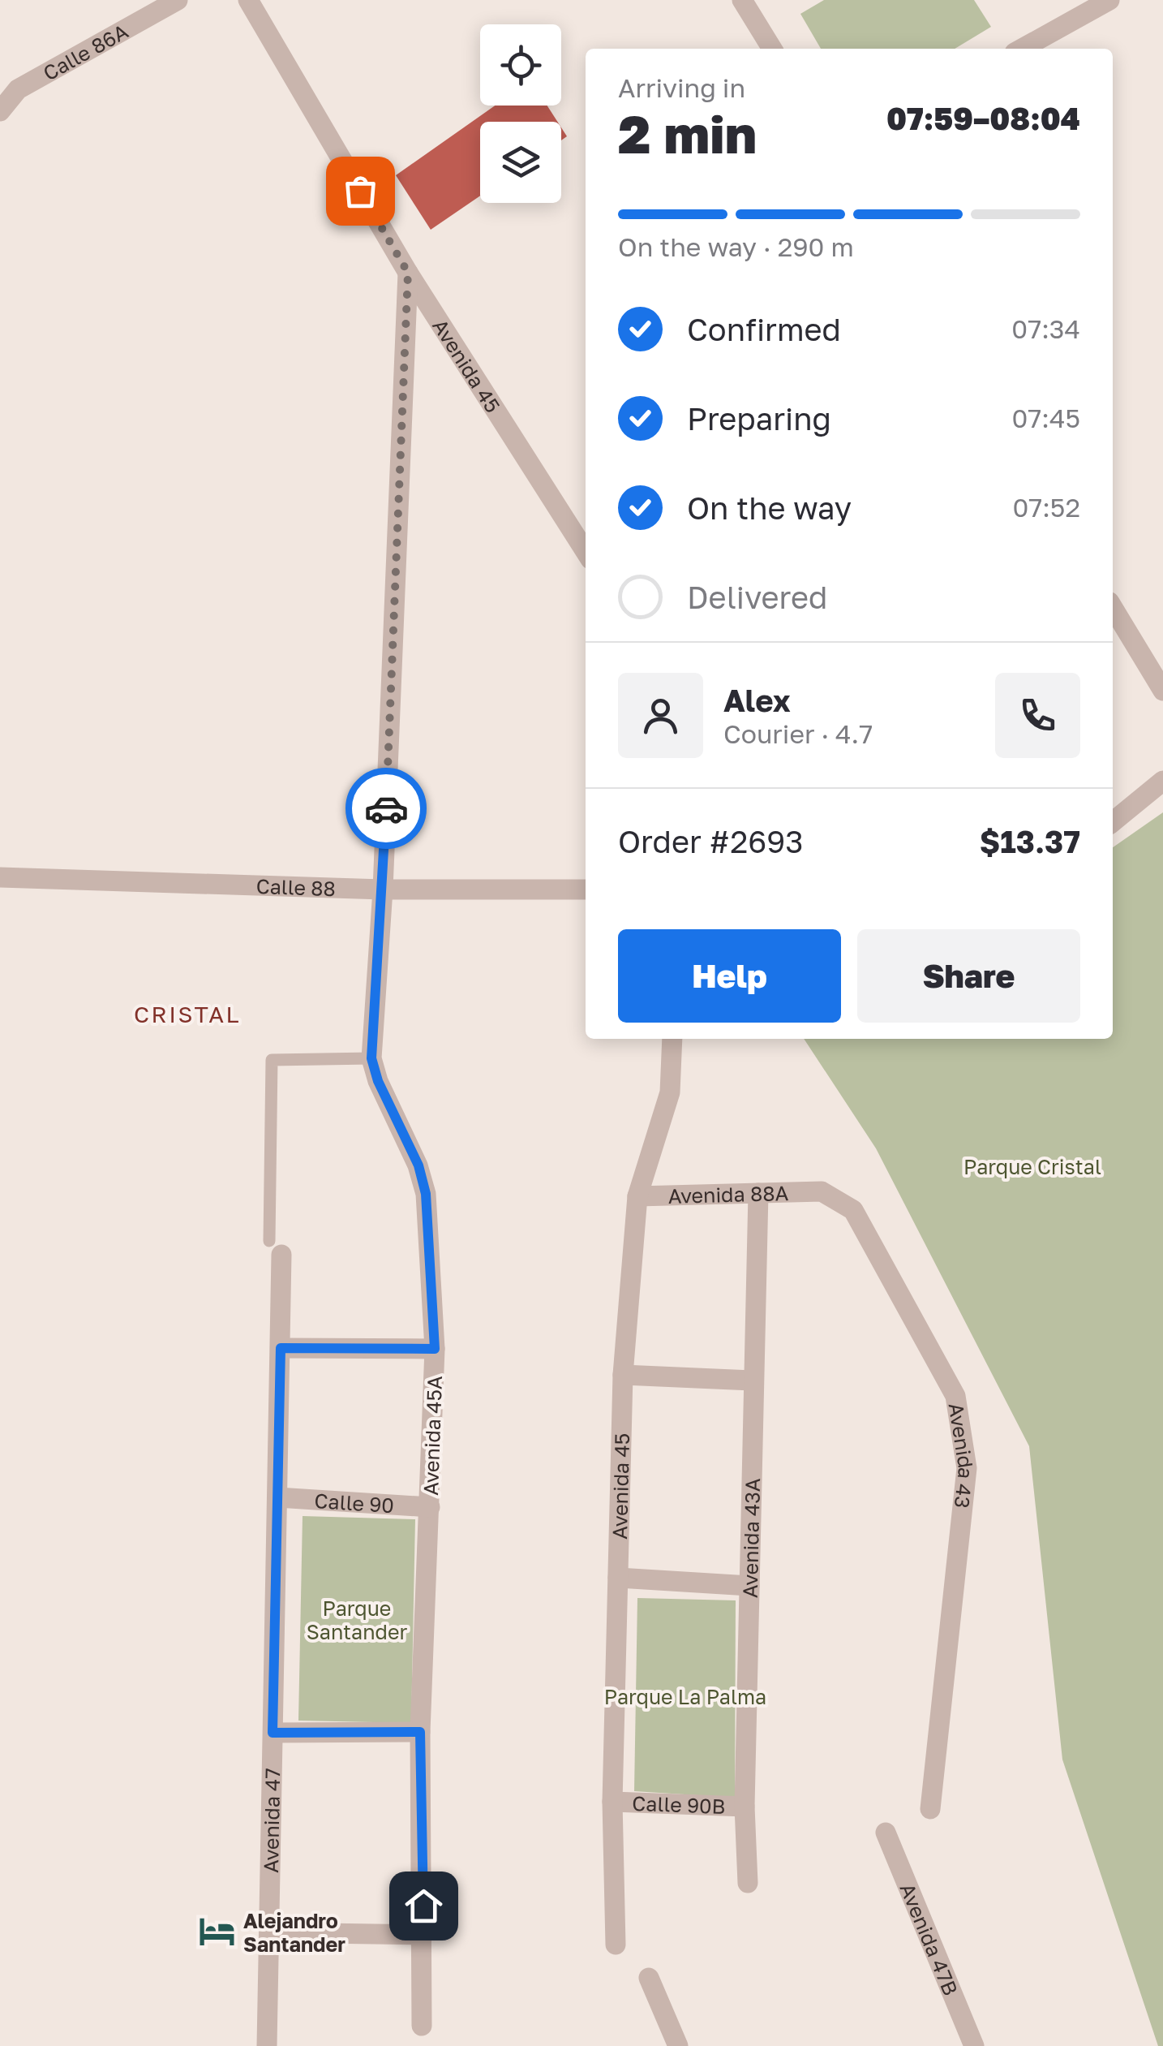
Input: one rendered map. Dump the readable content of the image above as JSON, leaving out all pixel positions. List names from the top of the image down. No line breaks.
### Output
{"streets":{"street":["Calle 86A","Avenida 45","Calle 88","Avenida 88A","Avenida 45A","Avenida 43","Calle 90","Avenida 43A","Calle 90B","Avenida 47","Avenida 47B"]},"crossings":[["Avenida 45","Avenida 88A"],["Avenida 45","Avenida 45A"],["Avenida 45","Calle 90B"],["Calle 88","Avenida 45A"],["Avenida 88A","Avenida 43"],["Avenida 88A","Avenida 43A"],["Avenida 45A","Calle 90"],["Calle 90","Avenida 47"],["Avenida 43A","Calle 90B"]],"districts":["CRISTAL"],"parks":["Parque Cristal","Parque Santander","Parque La Palma"],"places":{"hotel":["Alejandro Santander"]},"page":{"heading":["2 min","Arriving in","07:59–08:04"],"panel":["Alex","Courier · 4.7","Order #2693","$13.37"],"bar":"On the way · 290 m","list":[["Confirmed","07:34"],["Preparing","07:45"],["On the way","07:52"],"Delivered"],"buttons":["Help","Share"]}}
